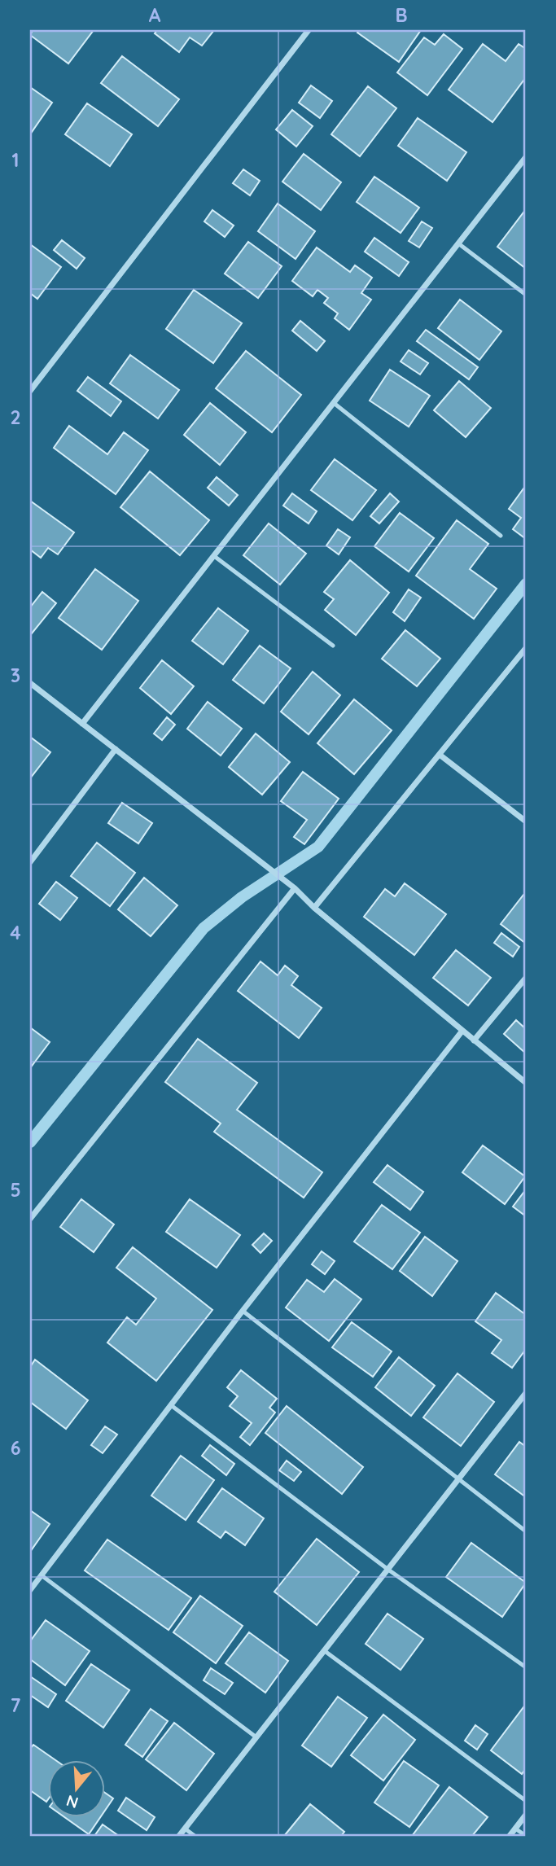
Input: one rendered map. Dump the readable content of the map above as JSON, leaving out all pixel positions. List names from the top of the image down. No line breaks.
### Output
{"north":"bottom","grid":{"columns":["A","B"],"rows":["1","2","3","4","5","6","7"]}}
